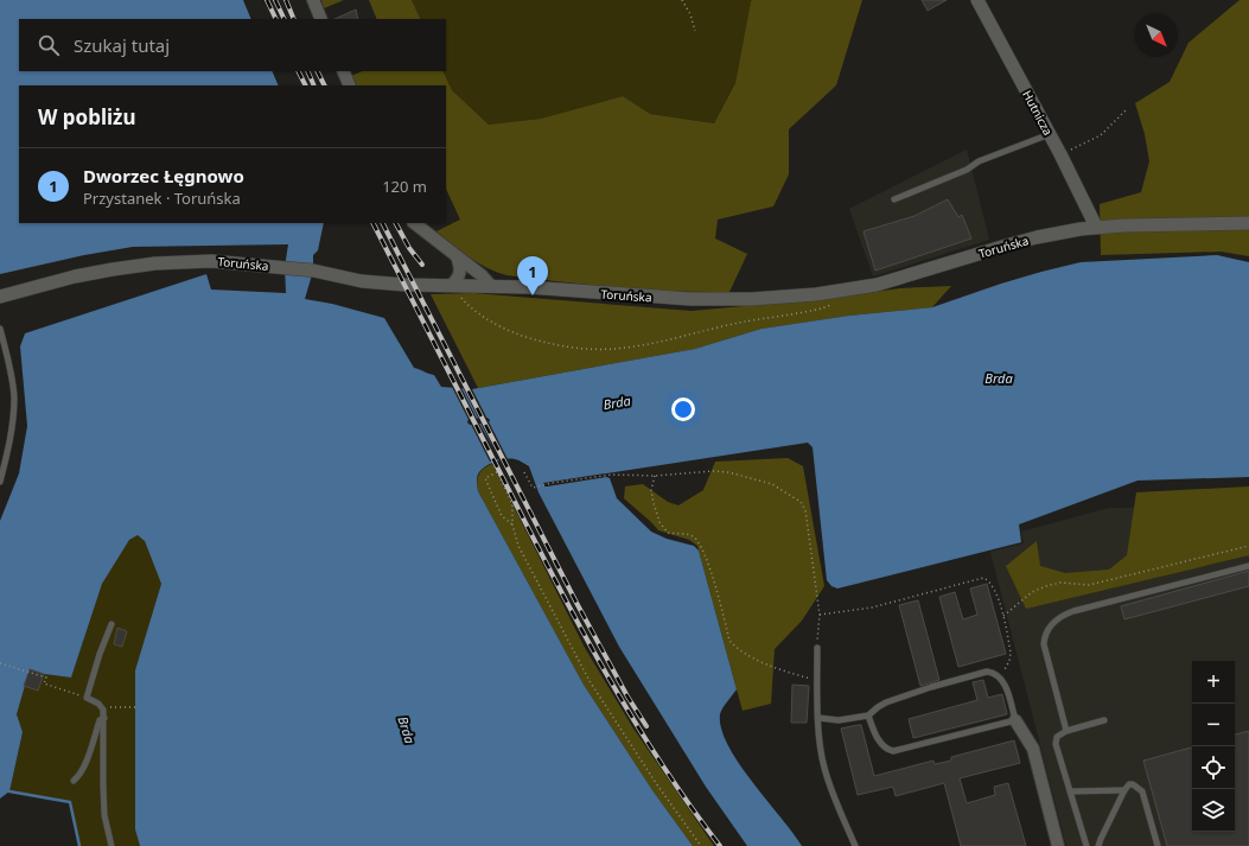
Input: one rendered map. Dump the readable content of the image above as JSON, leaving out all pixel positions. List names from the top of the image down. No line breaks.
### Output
{"streets":{"street":["Hutnicza","Toruńska"]},"crossings":[["Hutnicza","Toruńska"]],"water":["Brda"],"north":"bottom right","page":{"search":"Szukaj tutaj","heading":"W pobliżu","list":[{"mark":"1","name":"Dworzec Łęgnowo","note":"Przystanek · Toruńska","value":"120 m"}],"pins":"1","map_buttons":["+","−"]}}
